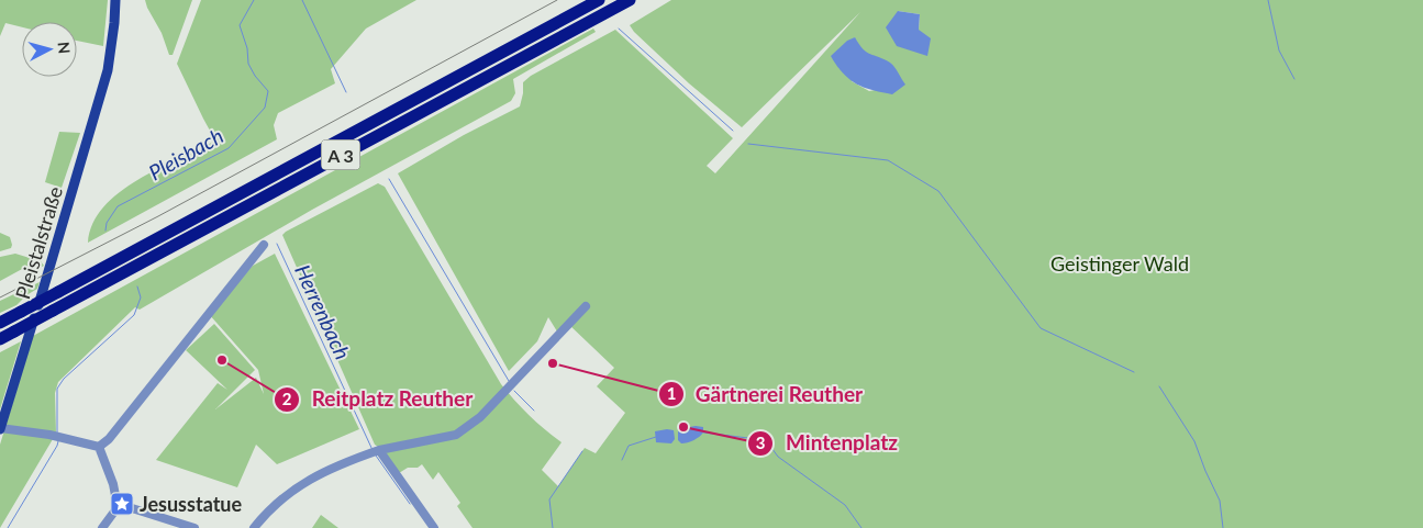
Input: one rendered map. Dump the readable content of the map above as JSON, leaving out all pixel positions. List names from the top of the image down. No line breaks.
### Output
{"streets":{"highway":["A 3"],"main road":["Pleistalstraße"]},"water":["Pleisbach","Herrenbach"],"parks":["Geistinger Wald"],"places":{"other":["Reitplatz Reuther","Gärtnerei Reuther","Mintenplatz"],"place":["Jesusstatue"]},"north":"right"}
